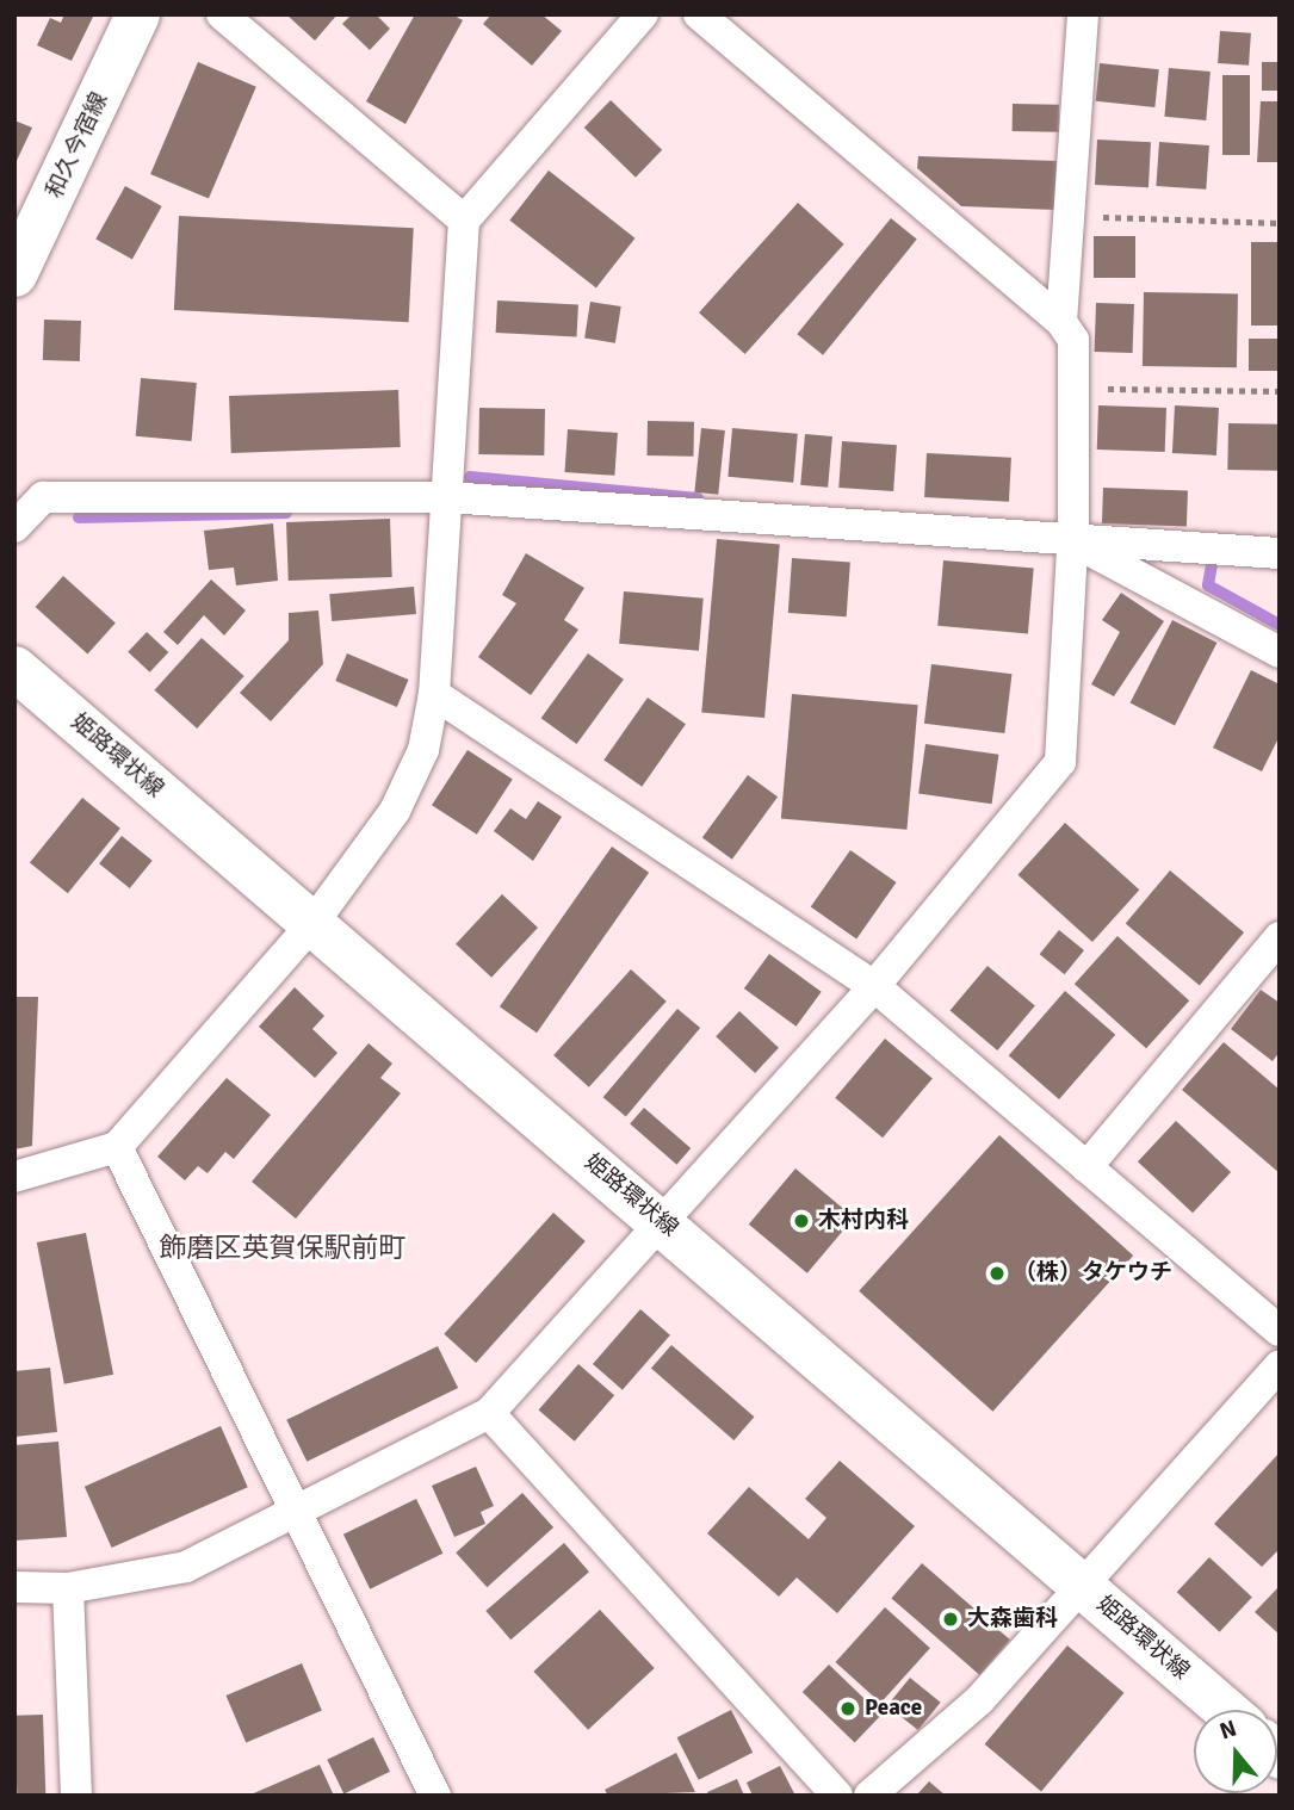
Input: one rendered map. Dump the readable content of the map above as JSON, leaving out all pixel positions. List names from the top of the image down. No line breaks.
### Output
{"streets":{"main road":["和久今宿線","姫路環状線"]},"districts":["飾磨区英賀保駅前町"],"places":["木村内科","（株）タケウチ","大森歯科","Peace"],"north":"top"}
